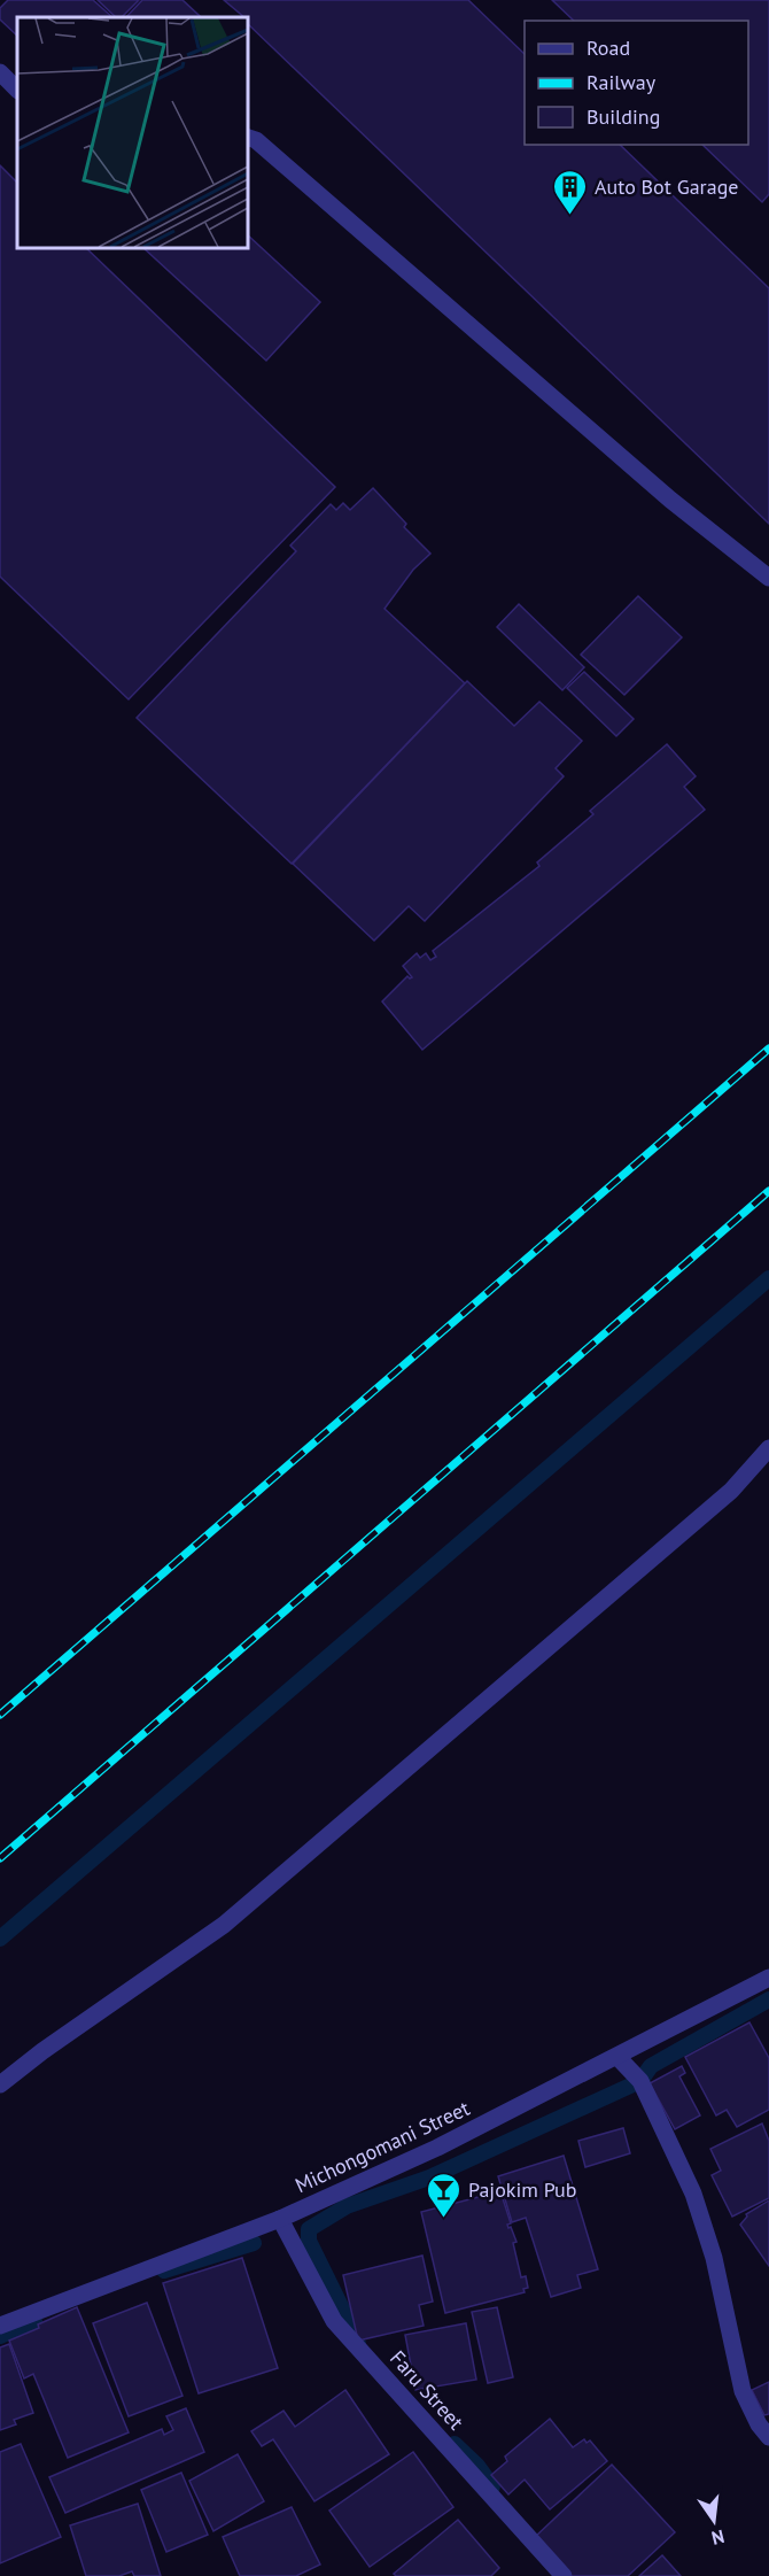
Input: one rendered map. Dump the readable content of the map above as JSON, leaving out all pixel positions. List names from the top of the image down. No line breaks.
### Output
{"streets":{"street":["Michongomani Street","Faru Street"]},"crossings":[["Michongomani Street","Faru Street"]],"places":{"building":["Auto Bot Garage"],"bar":["Pajokim Pub"]},"legend":["Road","Railway","Building"],"north":"bottom"}
